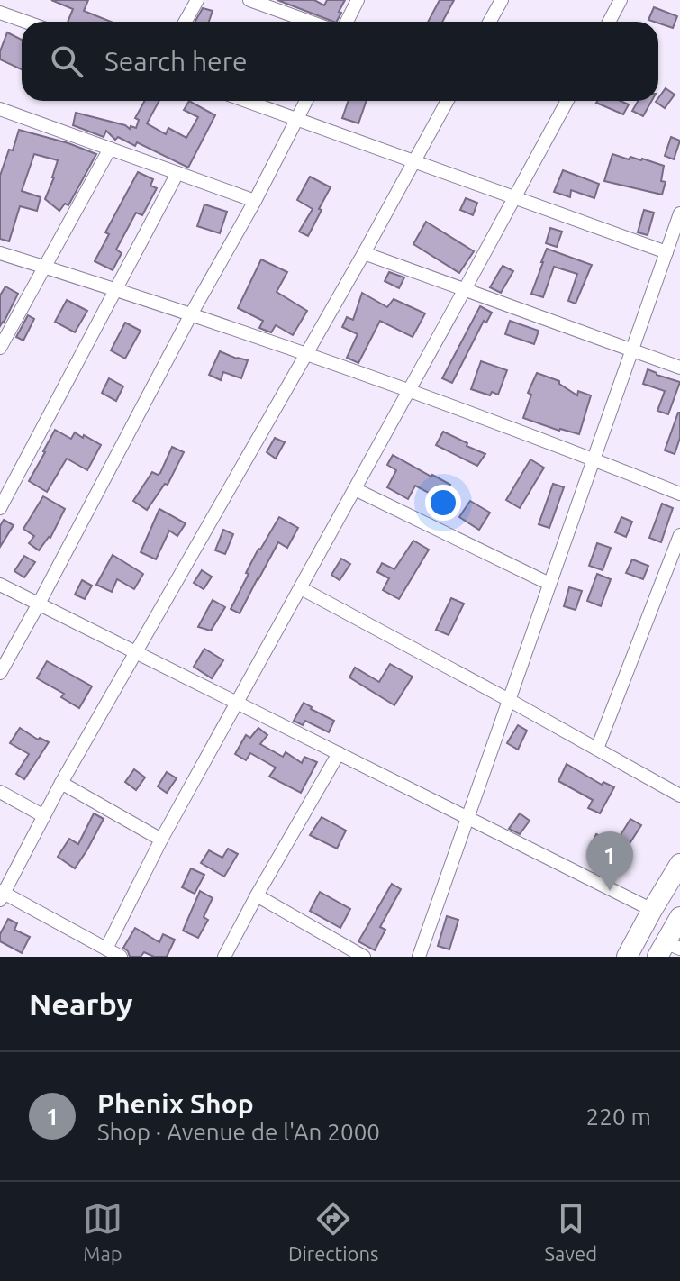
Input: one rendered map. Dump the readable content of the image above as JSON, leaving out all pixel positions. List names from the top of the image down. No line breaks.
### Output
{"page":{"search":"Search here","pins":"1","heading":"Nearby","list":[{"mark":"1","name":"Phenix Shop","note":"Shop · Avenue de l'An 2000","value":"220 m"}],"nav":["Map","Directions","Saved"]}}
